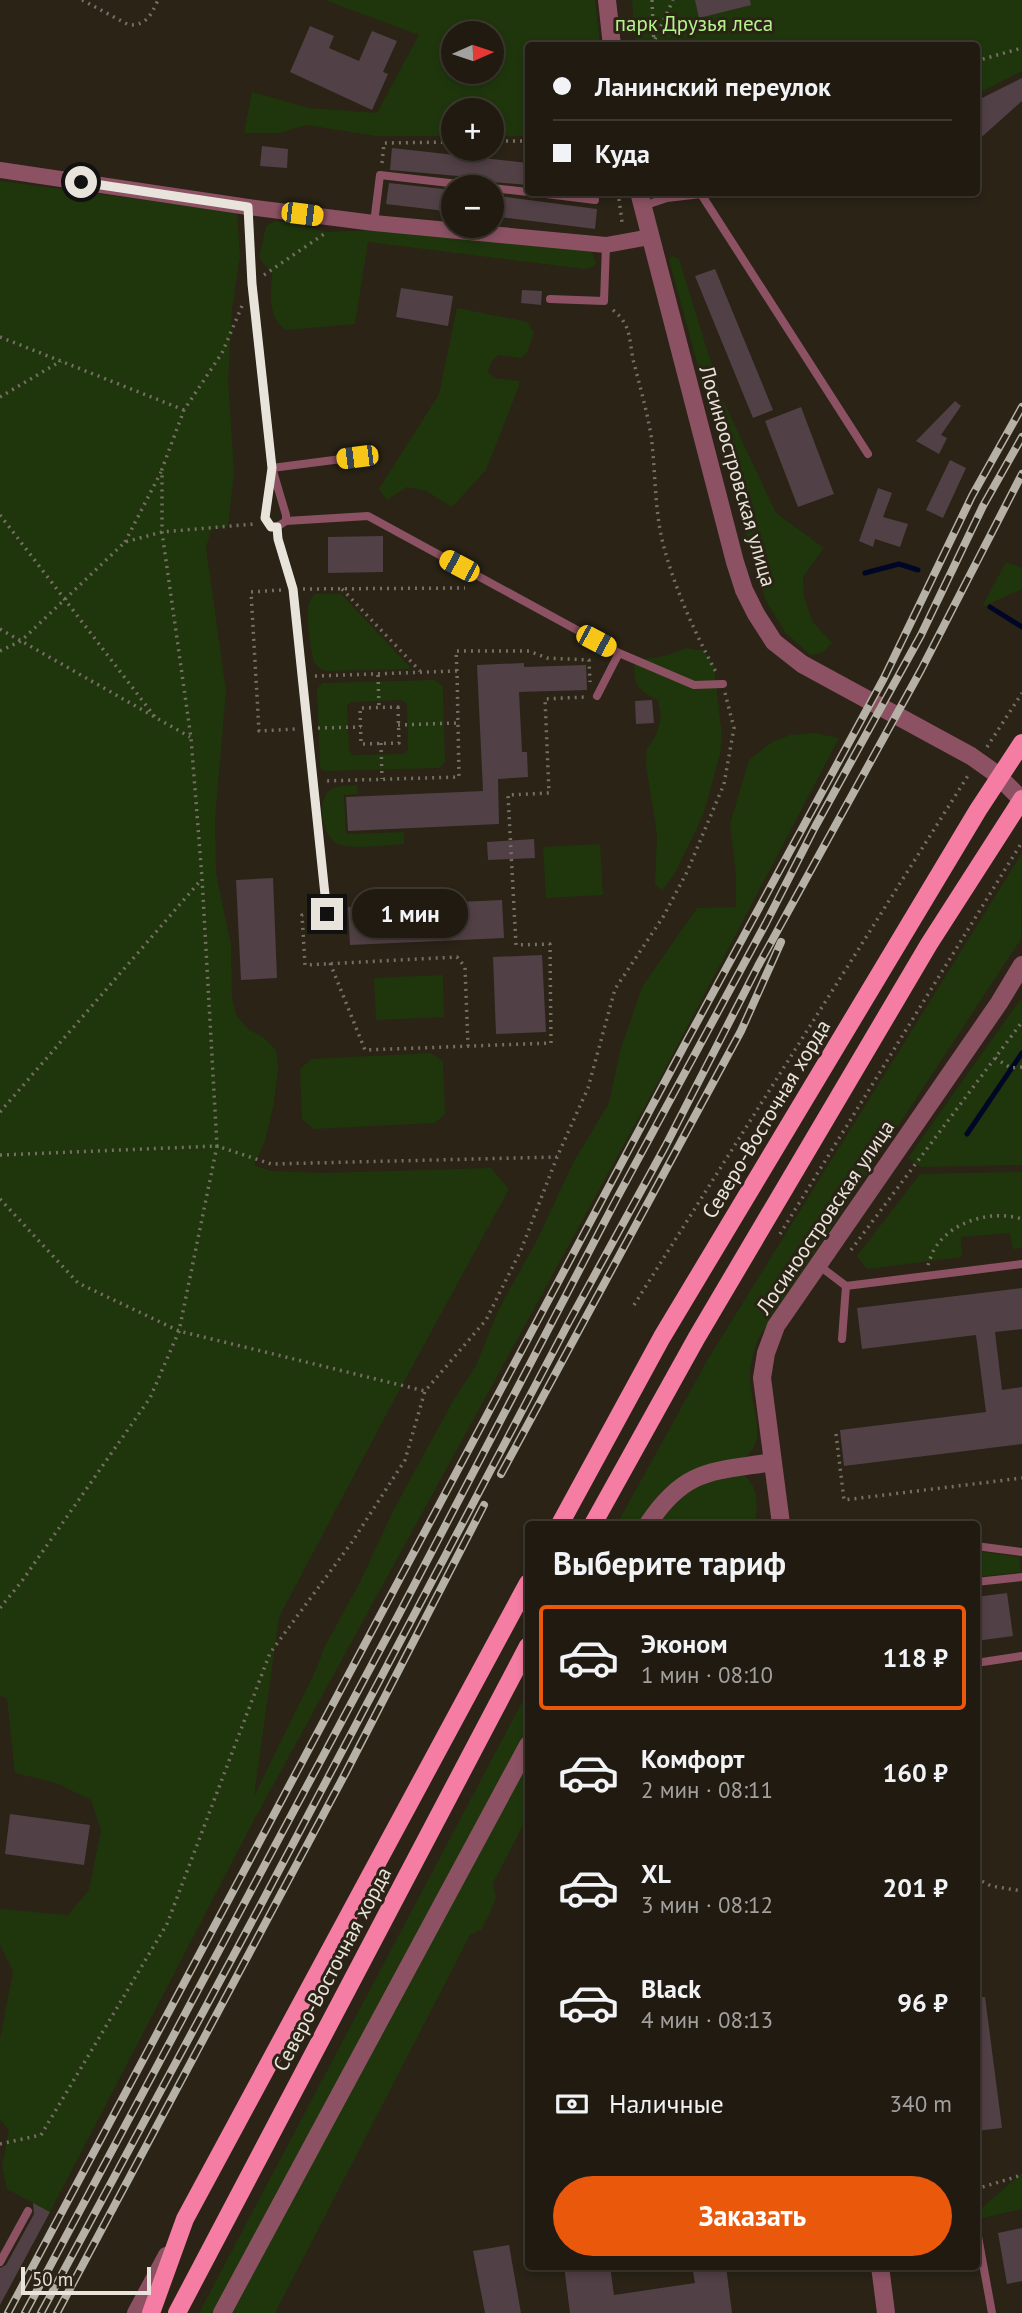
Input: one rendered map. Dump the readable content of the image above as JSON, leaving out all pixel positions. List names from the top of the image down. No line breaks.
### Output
{"streets":{"main road":["Северо-Восточная хорда"],"street":["Лосиноостровская улица"]},"parks":["парк Друзья леса"],"scale_bar":"50 m","north":"right","page":{"map_buttons":["+","−"],"banner":["Ланинский переулок","Куда"],"bubble":"1 мин","heading":"Выберите тариф","list":[{"name":"Эконом","note":"1 мин · 08:10","value":"118 ₽"},{"name":"Комфорт","note":"2 мин · 08:11","value":"160 ₽"},{"name":"XL","note":"3 мин · 08:12","value":"201 ₽"},{"name":"Black","note":"4 мин · 08:13","value":"96 ₽"}],"pay":["Наличные","340 m"],"buttons":"Заказать","scale":"50 m"}}
